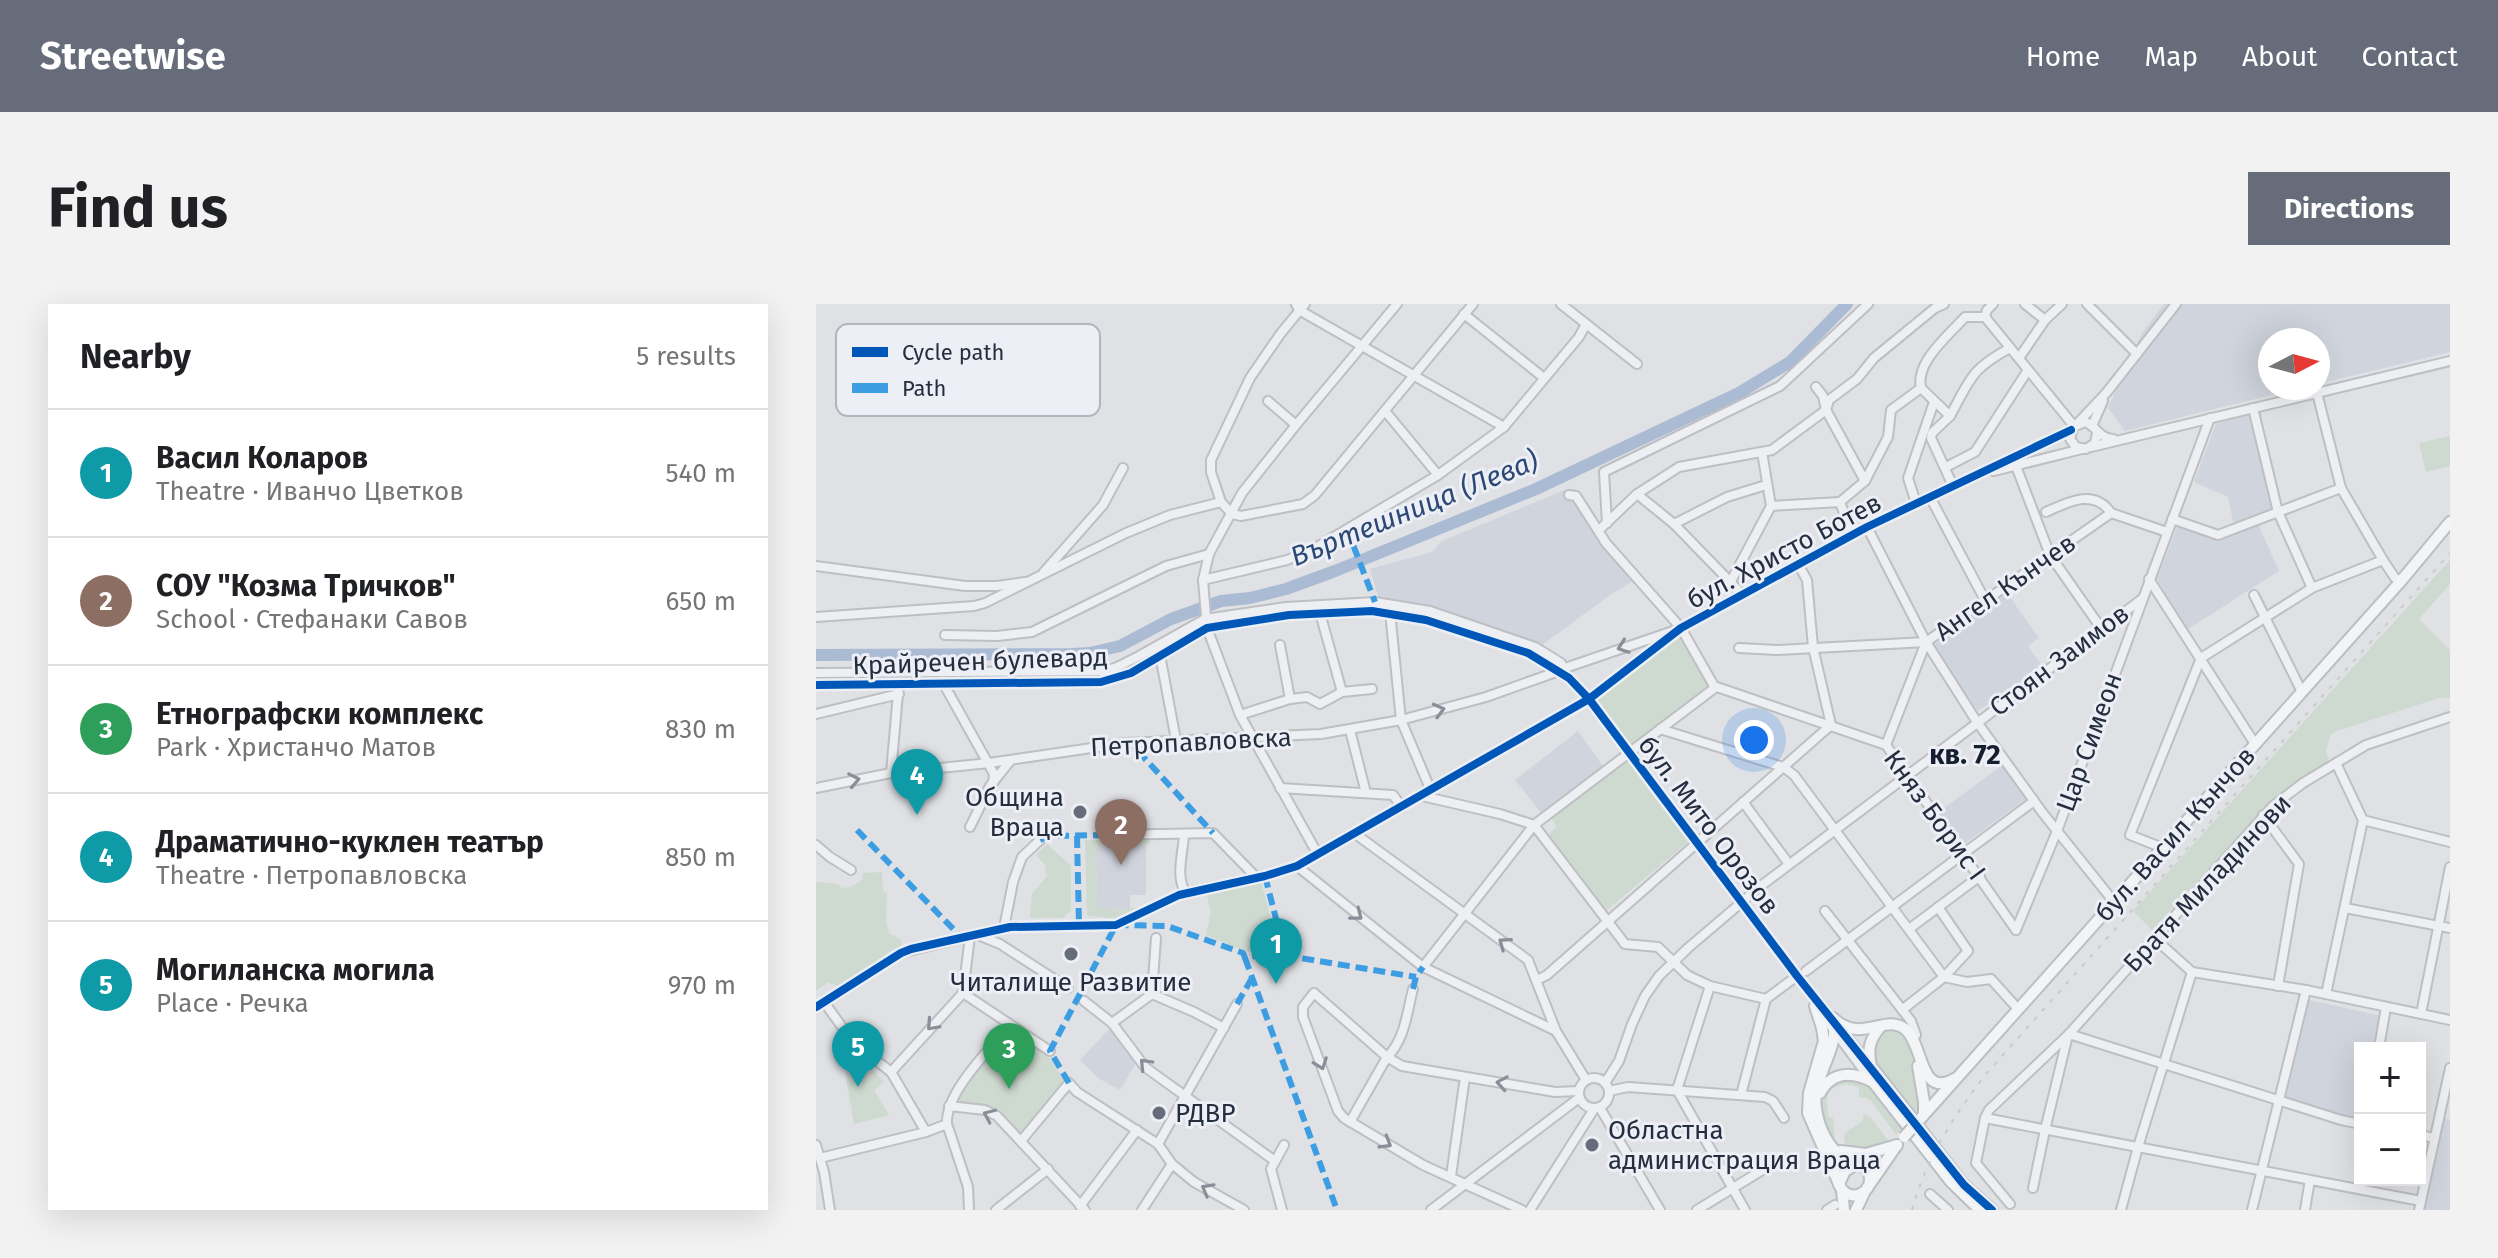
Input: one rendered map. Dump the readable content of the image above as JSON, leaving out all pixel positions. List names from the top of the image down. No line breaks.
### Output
{"streets":{"main road":["бул. Мито Орозов","бул. Васил Кънчов"],"street":["бул. Христо Ботев","Ангел Кънчев","Стоян Заимов","Крайречен булевард","Петропавловска","Цар Симеон","Княз Борис I","Братя Миладинови"]},"crossings":[["бул. Христо Ботев","Петропавловска"],["бул. Христо Ботев","Цар Симеон"],["бул. Христо Ботев","бул. Мито Орозов"],["Стоян Заимов","Цар Симеон"],["Стоян Заимов","Княз Борис I"],["Стоян Заимов","бул. Мито Орозов"],["Крайречен булевард","Петропавловска"],["Цар Симеон","Княз Борис I"]],"districts":["кв. 72"],"water":["Въртешница (Лева)"],"places":["Община Враца","Читалище Развитие","РДВР","Областна администрация Враца"],"legend":["Cycle path","Path"],"north":"right","page":{"header":"Streetwise","nav":["Home","Map","About","Contact"],"buttons":"Directions","title":"Find us","heading":["Nearby","5 results"],"list":[{"mark":"1","name":"Васил Коларов","note":"Theatre · Иванчо Цветков","value":"540 m"},{"mark":"2","name":"СОУ \"Козма Тричков\"","note":"School · Стефанаки Савов","value":"650 m"},{"mark":"3","name":"Етнографски комплекс","note":"Park · Христанчо Матов","value":"830 m"},{"mark":"4","name":"Драматично-куклен театър","note":"Theatre · Петропавловска","value":"850 m"},{"mark":"5","name":"Могиланска могила","note":"Place · Речка","value":"970 m"}],"pins":["4","2","1","5","3"],"map_buttons":["+","−"]}}
